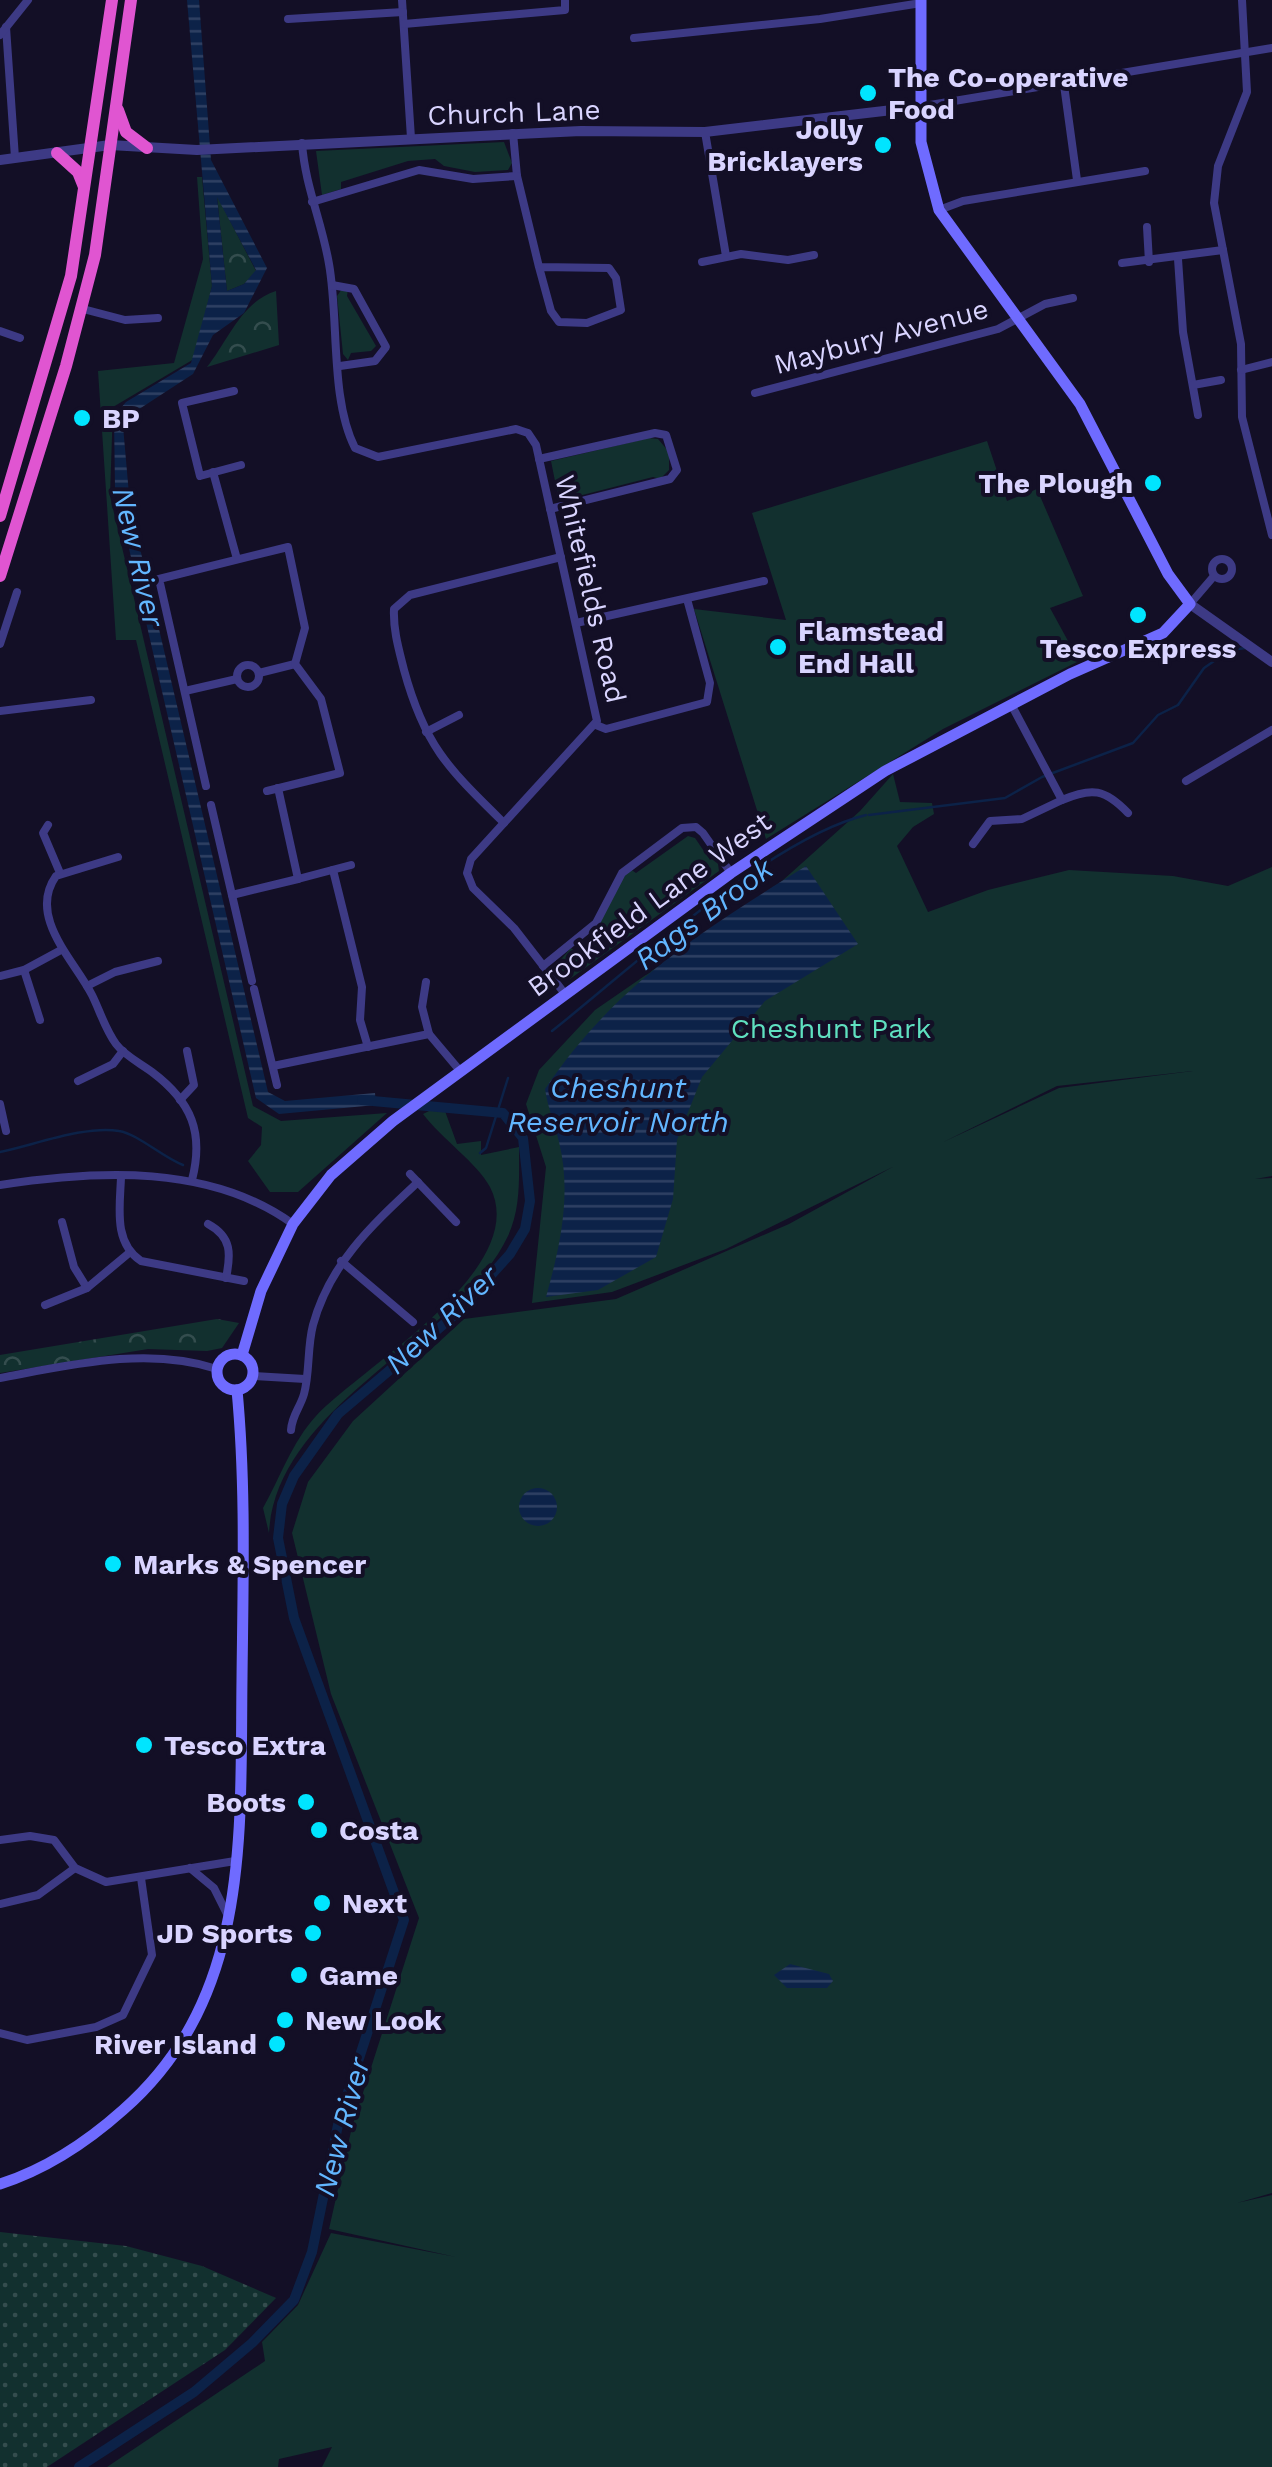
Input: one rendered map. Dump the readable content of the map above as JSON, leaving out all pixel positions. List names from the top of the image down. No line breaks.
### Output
{"streets":{"main road":["Brookfield Lane West"],"street":["Church Lane","Maybury Avenue","Whitefields Road"]},"crossings":[["Church Lane","Whitefields Road"],["Whitefields Road","Brookfield Lane West"]],"water":["New River","Rags Brook","Cheshunt Reservoir North"],"parks":["Cheshunt Park"],"places":["The Co-operative Food","Jolly Bricklayers","BP","The Plough","Tesco Express","Flamstead End Hall","Marks & Spencer","Tesco Extra","Boots","Costa","Next","JD Sports","Game","New Look","River Island"]}
